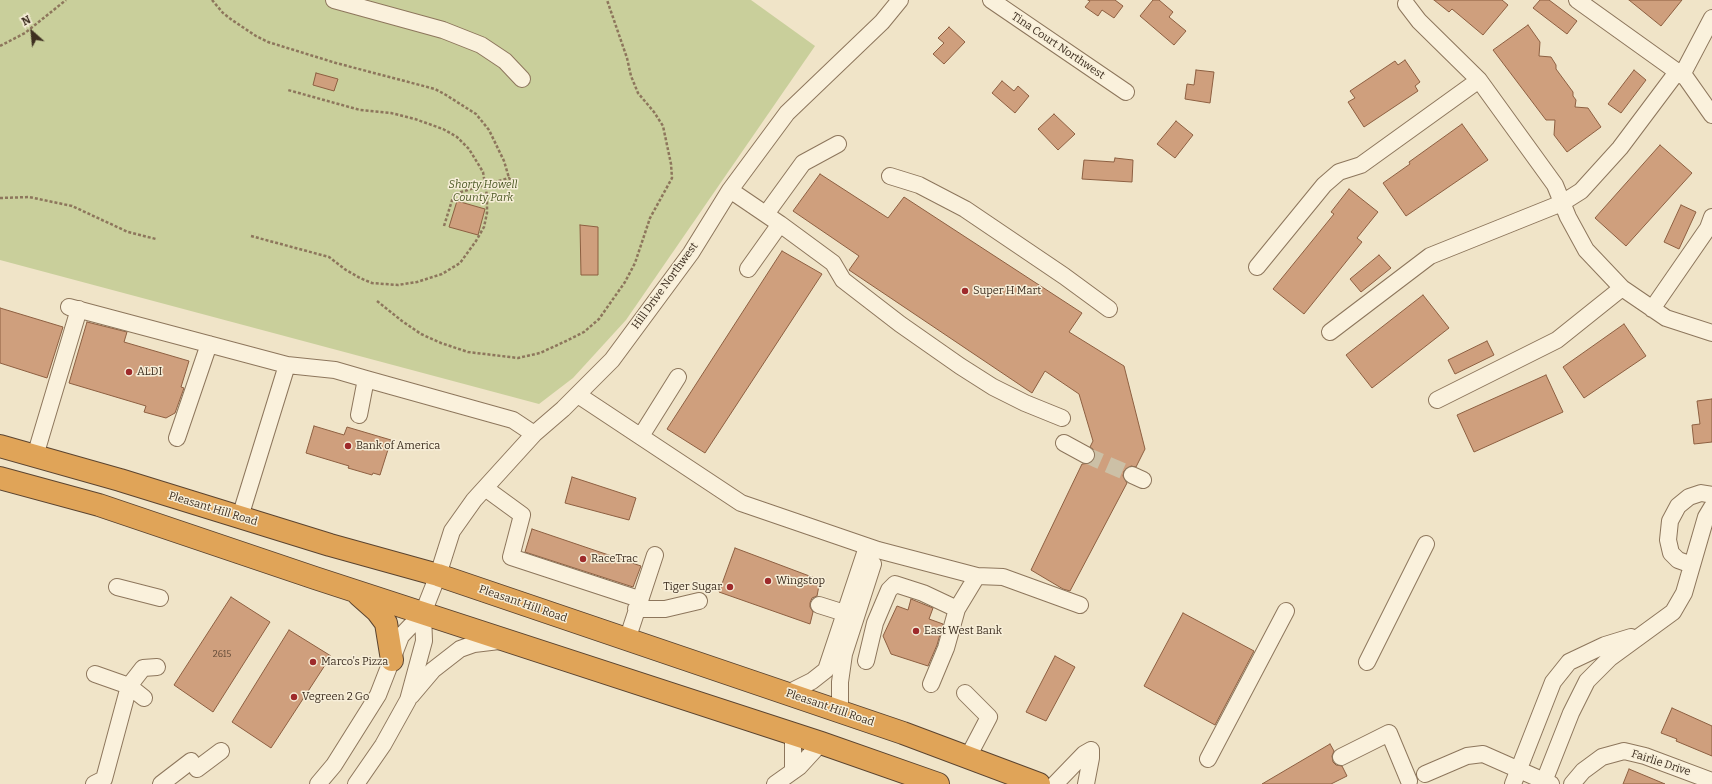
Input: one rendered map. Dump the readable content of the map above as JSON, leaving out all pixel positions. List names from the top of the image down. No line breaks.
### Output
{"streets":{"highway":["Pleasant Hill Road"],"street":["Tina Court Northwest","Hill Drive Northwest","Fairlie Drive"]},"crossings":[["Hill Drive Northwest","Pleasant Hill Road"]],"parks":["Shorty Howell County Park"],"places":["Super H Mart","ALDI","Bank of America","RaceTrac","Wingstop","Tiger Sugar","East West Bank","Marco's Pizza","Vegreen 2 Go"],"house_numbers":["2615"],"north":"top left"}
